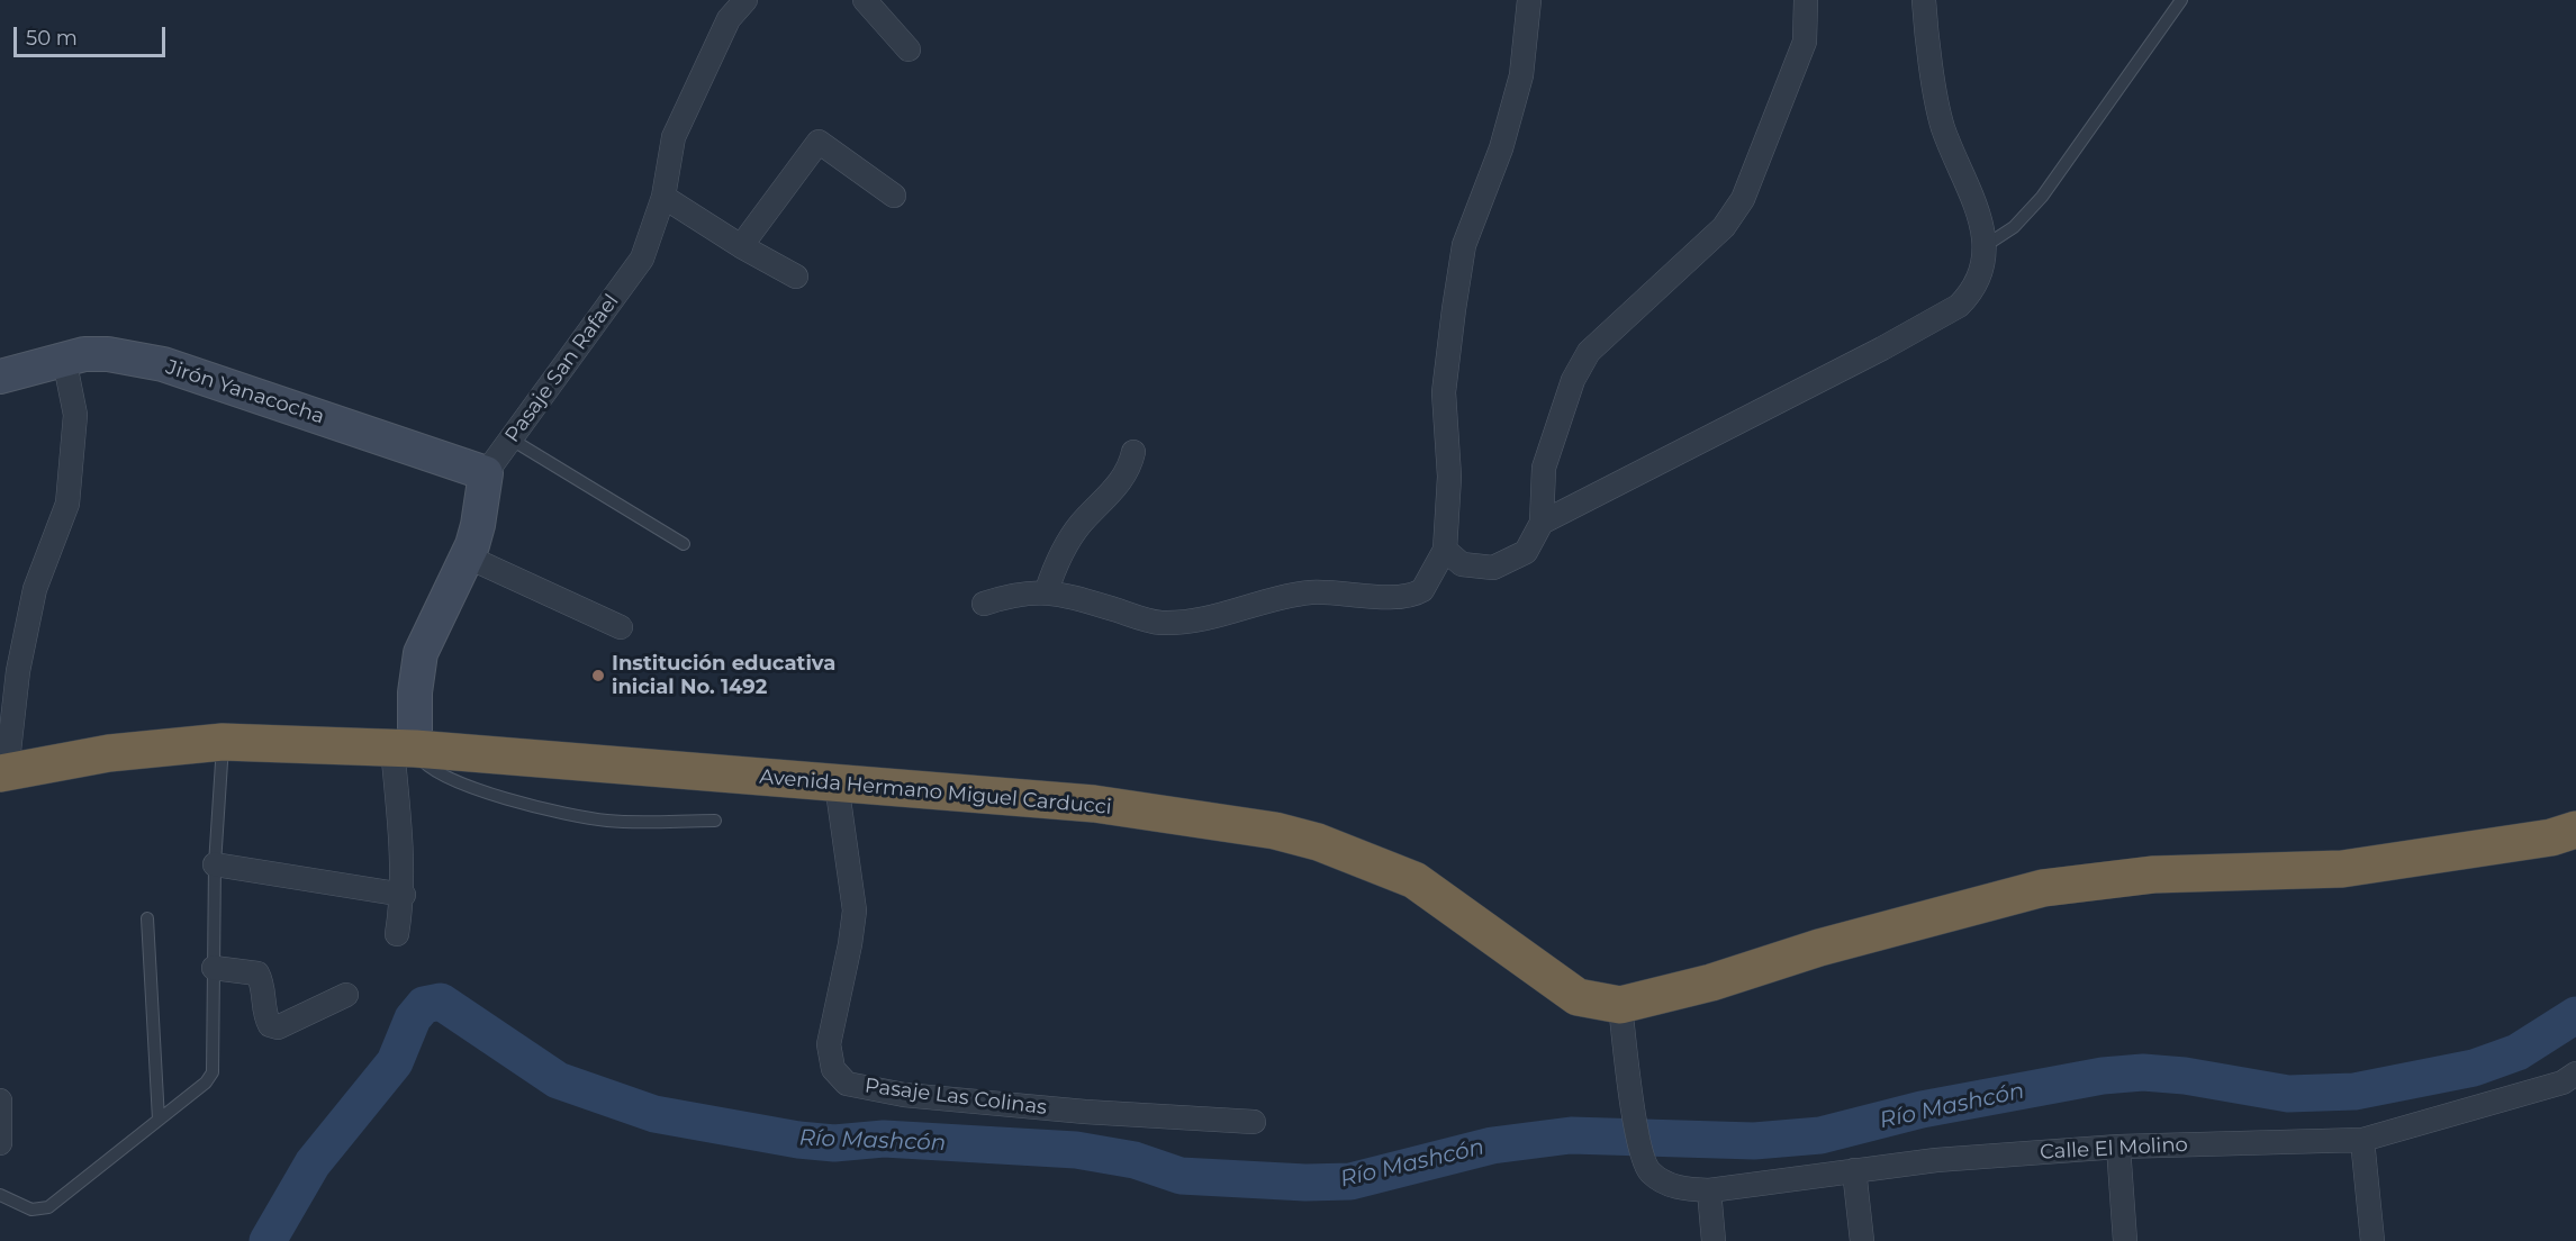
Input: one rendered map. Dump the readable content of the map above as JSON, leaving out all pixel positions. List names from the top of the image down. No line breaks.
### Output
{"streets":{"highway":["Avenida Hermano Miguel Carducci"],"street":["Pasaje San Rafael","Jirón Yanacocha","Pasaje Las Colinas","Calle El Molino"]},"crossings":[["Pasaje San Rafael","Jirón Yanacocha"],["Pasaje San Rafael","Avenida Hermano Miguel Carducci"],["Avenida Hermano Miguel Carducci","Pasaje Las Colinas"],["Avenida Hermano Miguel Carducci","Calle El Molino"]],"water":["Río Mashcón"],"places":["Institución educativa inicial No. 1492"],"scale_bar":"50 m"}
